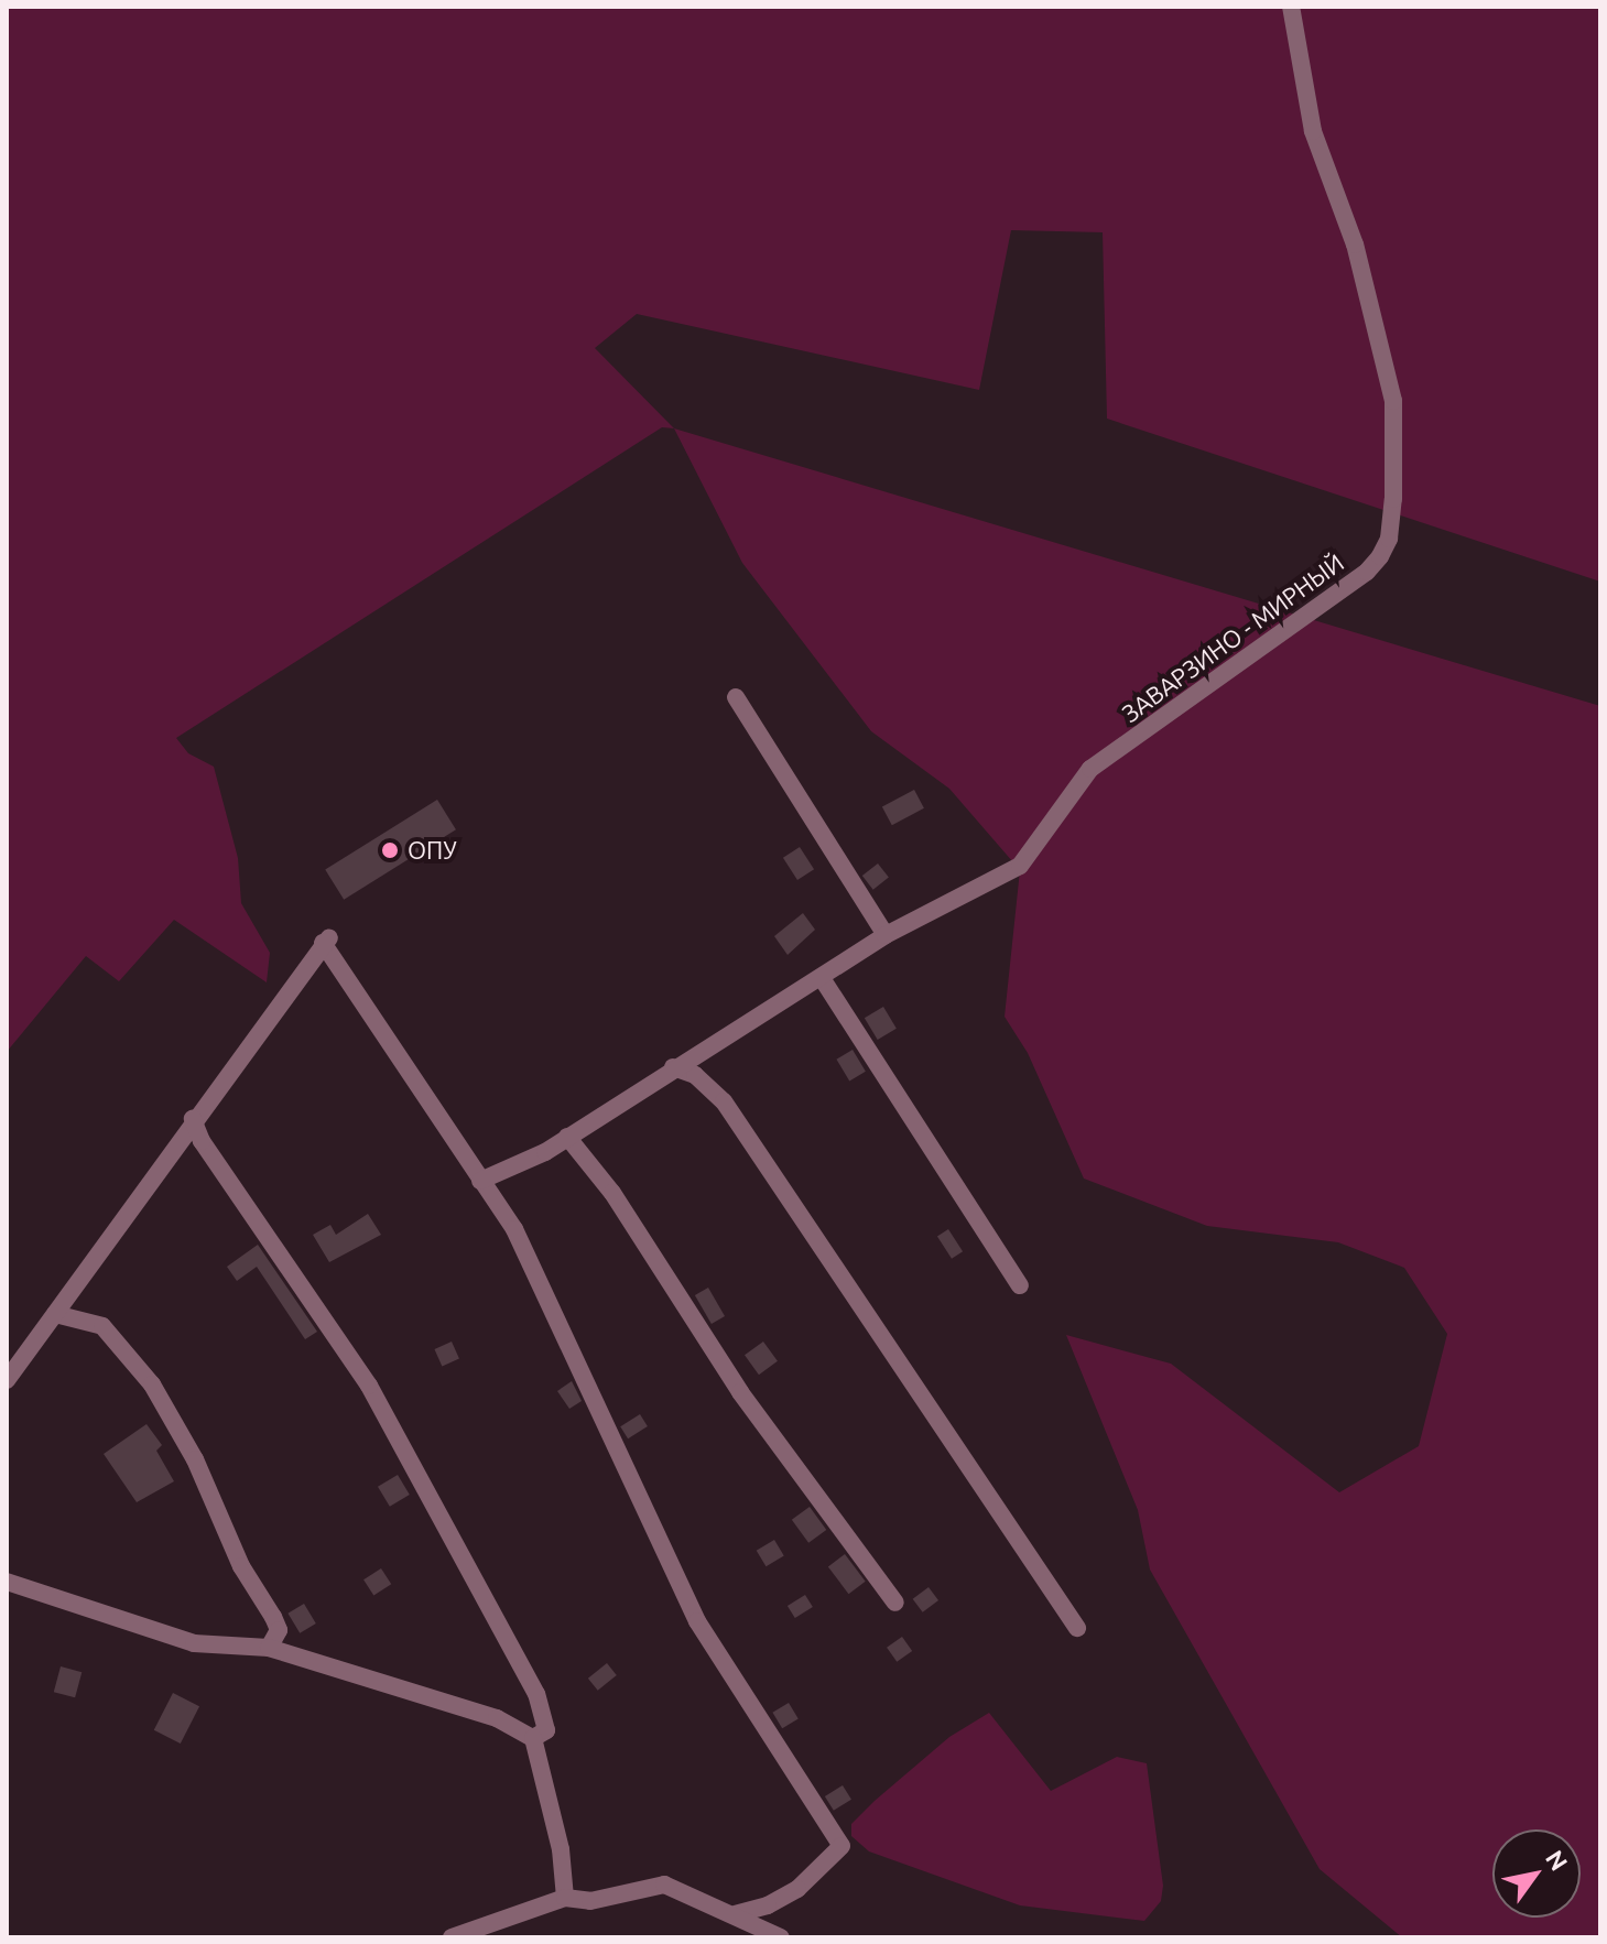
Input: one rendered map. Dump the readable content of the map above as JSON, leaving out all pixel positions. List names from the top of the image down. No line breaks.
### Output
{"streets":{"street":["ЗАВАРЗИНО - МИРНЫЙ"]},"places":["ОПУ"],"north":"top right"}
